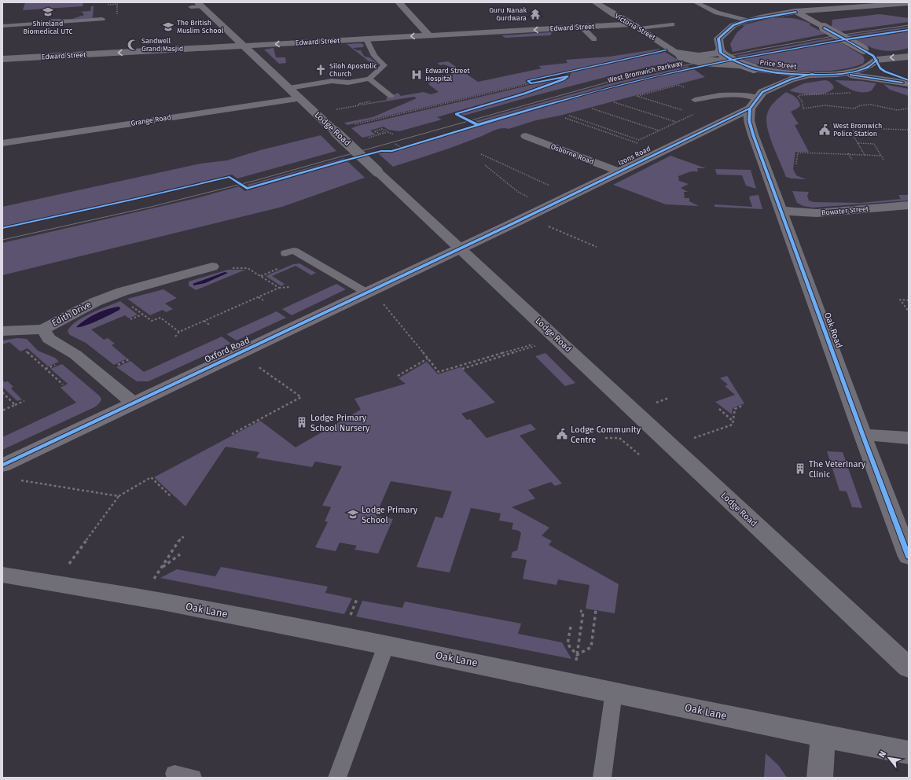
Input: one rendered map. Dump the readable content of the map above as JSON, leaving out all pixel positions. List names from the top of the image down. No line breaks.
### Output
{"streets":{"street":["Victoria Street","Edward Street","Price Street","Grange Road","Lodge Road","Osborne Road","Izons Road","Bowater Street","Edith Drive","Oak Road","Oxford Road","Oak Lane"],"cycle path":["West Bromwich Parkway"]},"crossings":[["Victoria Street","Edward Street"],["Victoria Street","Price Street"],["Edward Street","Lodge Road"],["Price Street","Izons Road"],["Grange Road","Lodge Road"],["Lodge Road","Izons Road"],["Lodge Road","Oxford Road"],["Osborne Road","Izons Road"],["Izons Road","Oak Road"],["Izons Road","Oxford Road"],["Bowater Street","Oak Road"],["Edith Drive","Oxford Road"]],"one_way":["Edward Street"],"places":{"school or university":["Shireland Biomedical UTC","The British Muslim School","Lodge Primary School"],"temple":["Guru Nanak Gurdwara"],"mosque":["Sandwell Grand Masjid"],"church":["Siloh Apostolic Church"],"hospital":["Edward Street Hospital"],"public building":["West Bromwich Police Station","Lodge Community Centre"],"building":["Lodge Primary School Nursery","The Veterinary Clinic"]},"north":"top left"}
